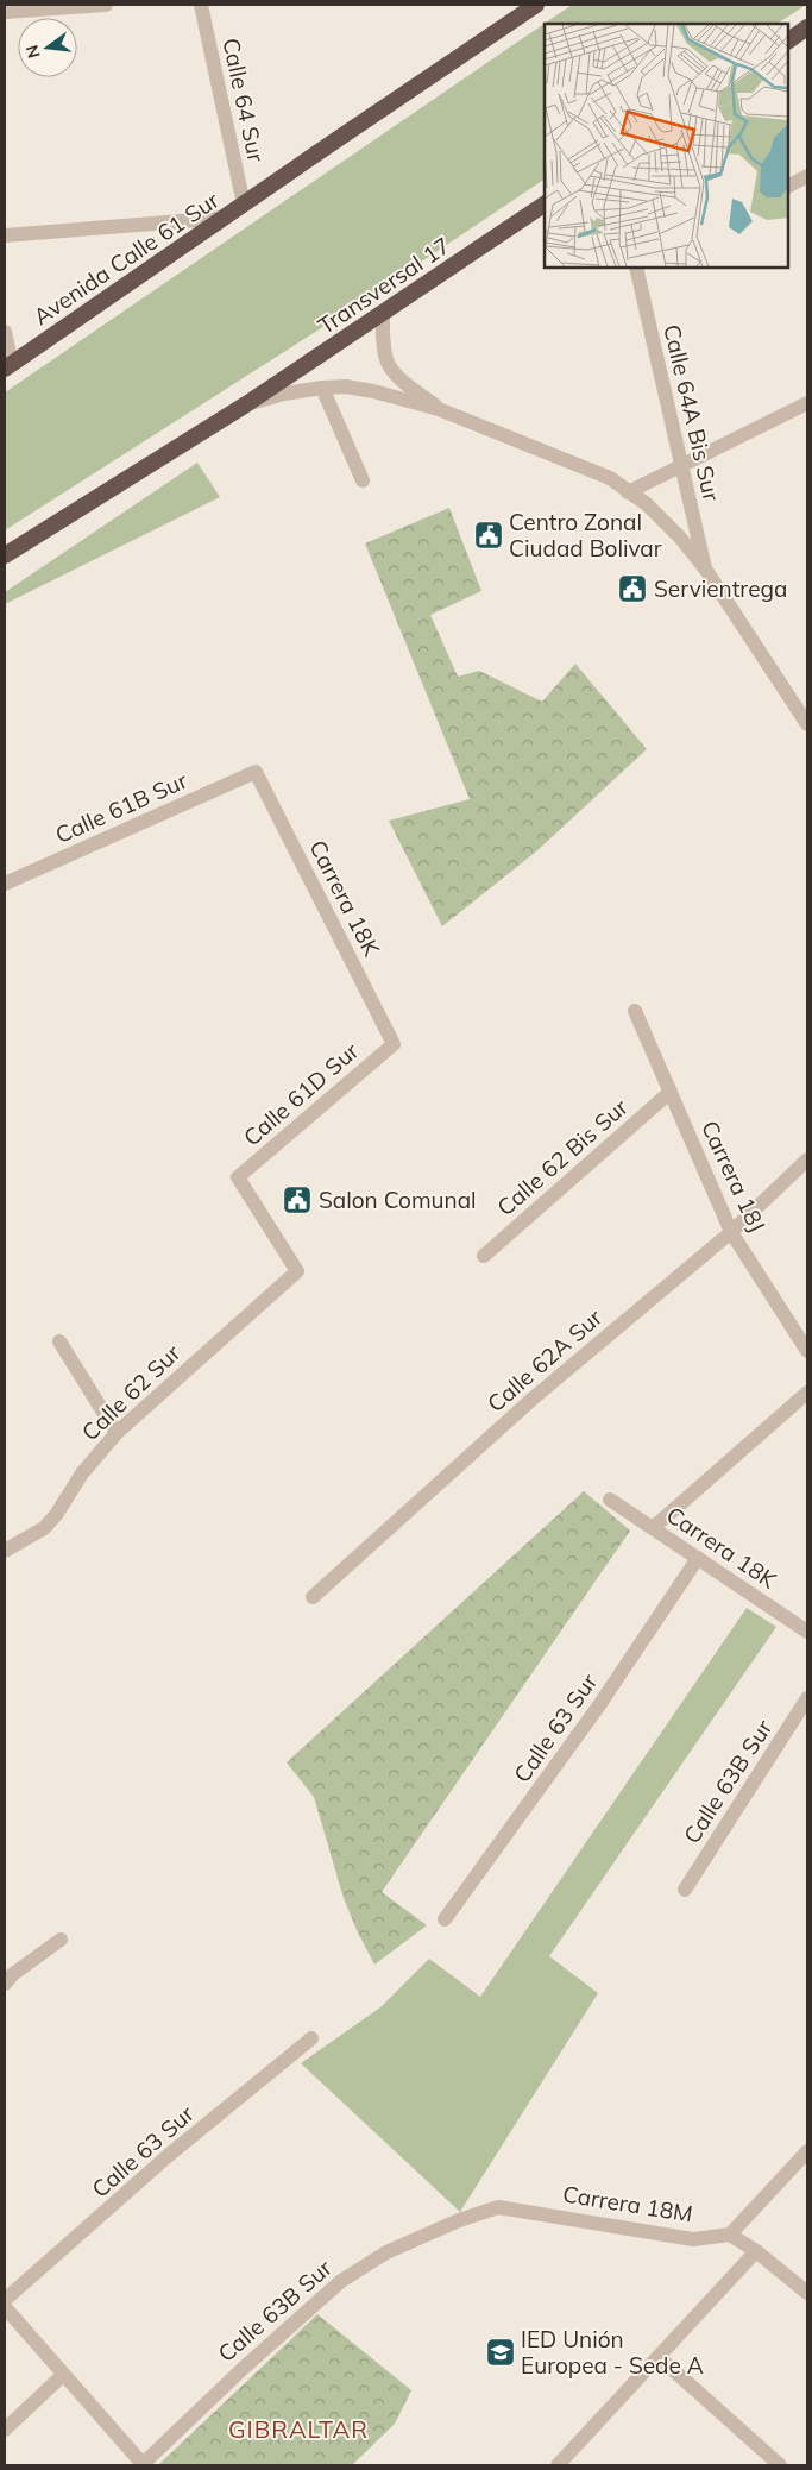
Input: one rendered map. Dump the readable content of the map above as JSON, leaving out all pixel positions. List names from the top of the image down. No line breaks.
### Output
{"streets":{"highway":["Avenida Calle 61 Sur","Transversal 17"],"street":["Calle 64 Sur","Calle 64A Bis Sur","Calle 61B Sur","Carrera 18K","Calle 61D Sur","Calle 62 Bis Sur","Carrera 18J","Calle 62A Sur","Calle 62 Sur","Calle 63 Sur","Calle 63B Sur","Carrera 18M"]},"crossings":[["Calle 64 Sur","Avenida Calle 61 Sur"],["Calle 61B Sur","Carrera 18K"],["Carrera 18K","Calle 61D Sur"],["Carrera 18K","Calle 63 Sur"],["Calle 61D Sur","Calle 62 Sur"],["Calle 62 Bis Sur","Carrera 18J"],["Carrera 18J","Calle 62A Sur"],["Calle 63B Sur","Carrera 18M"]],"districts":["GIBRALTAR"],"places":{"public building":["Centro Zonal Ciudad Bolivar","Servientrega","Salon Comunal"],"school or university":["IED Unión Europea - Sede A"]},"north":"left"}
